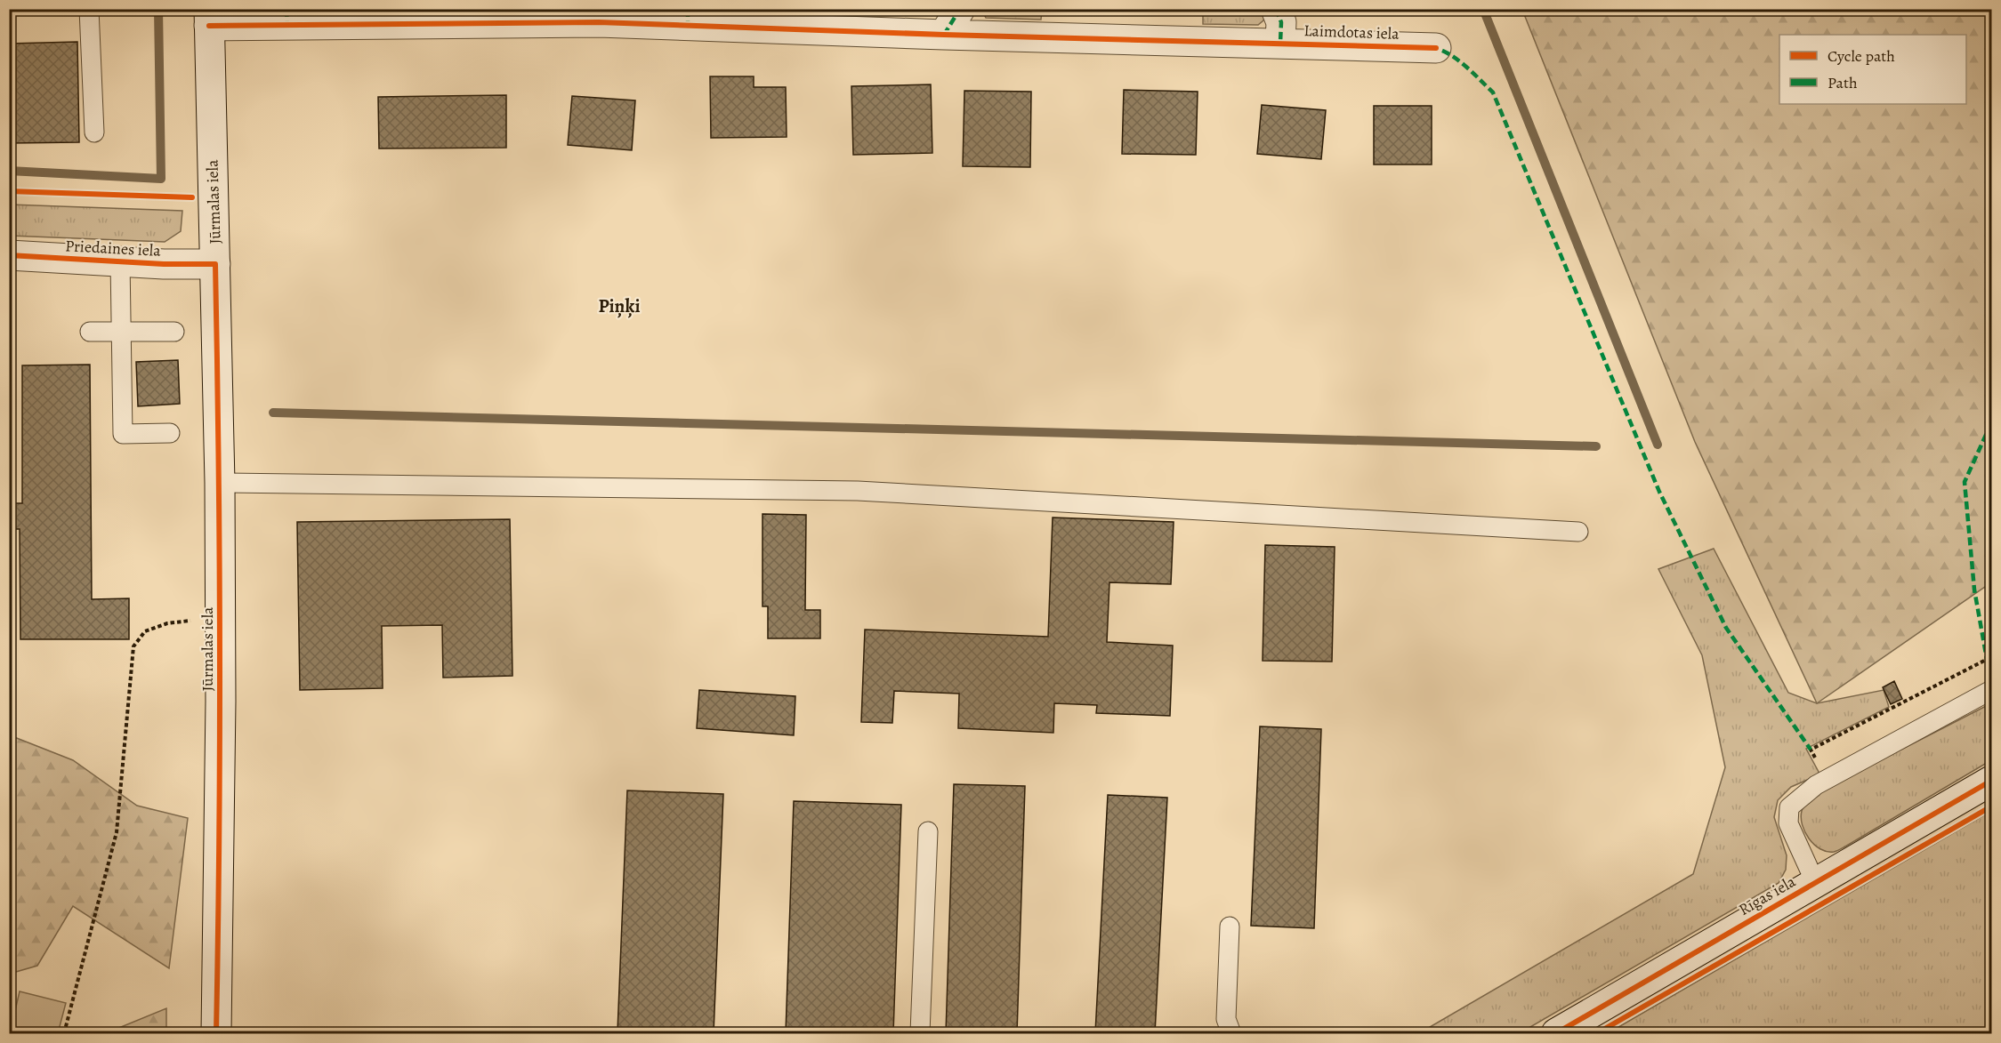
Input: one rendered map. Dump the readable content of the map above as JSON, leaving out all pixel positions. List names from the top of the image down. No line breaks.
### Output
{"streets":{"street":["Laimdotas iela","Jūrmalas iela","Priedaines iela","Rīgas iela"]},"crossings":[["Laimdotas iela","Jūrmalas iela"],["Jūrmalas iela","Priedaines iela"]],"districts":["Piņķi"],"legend":["Cycle path","Path"]}
